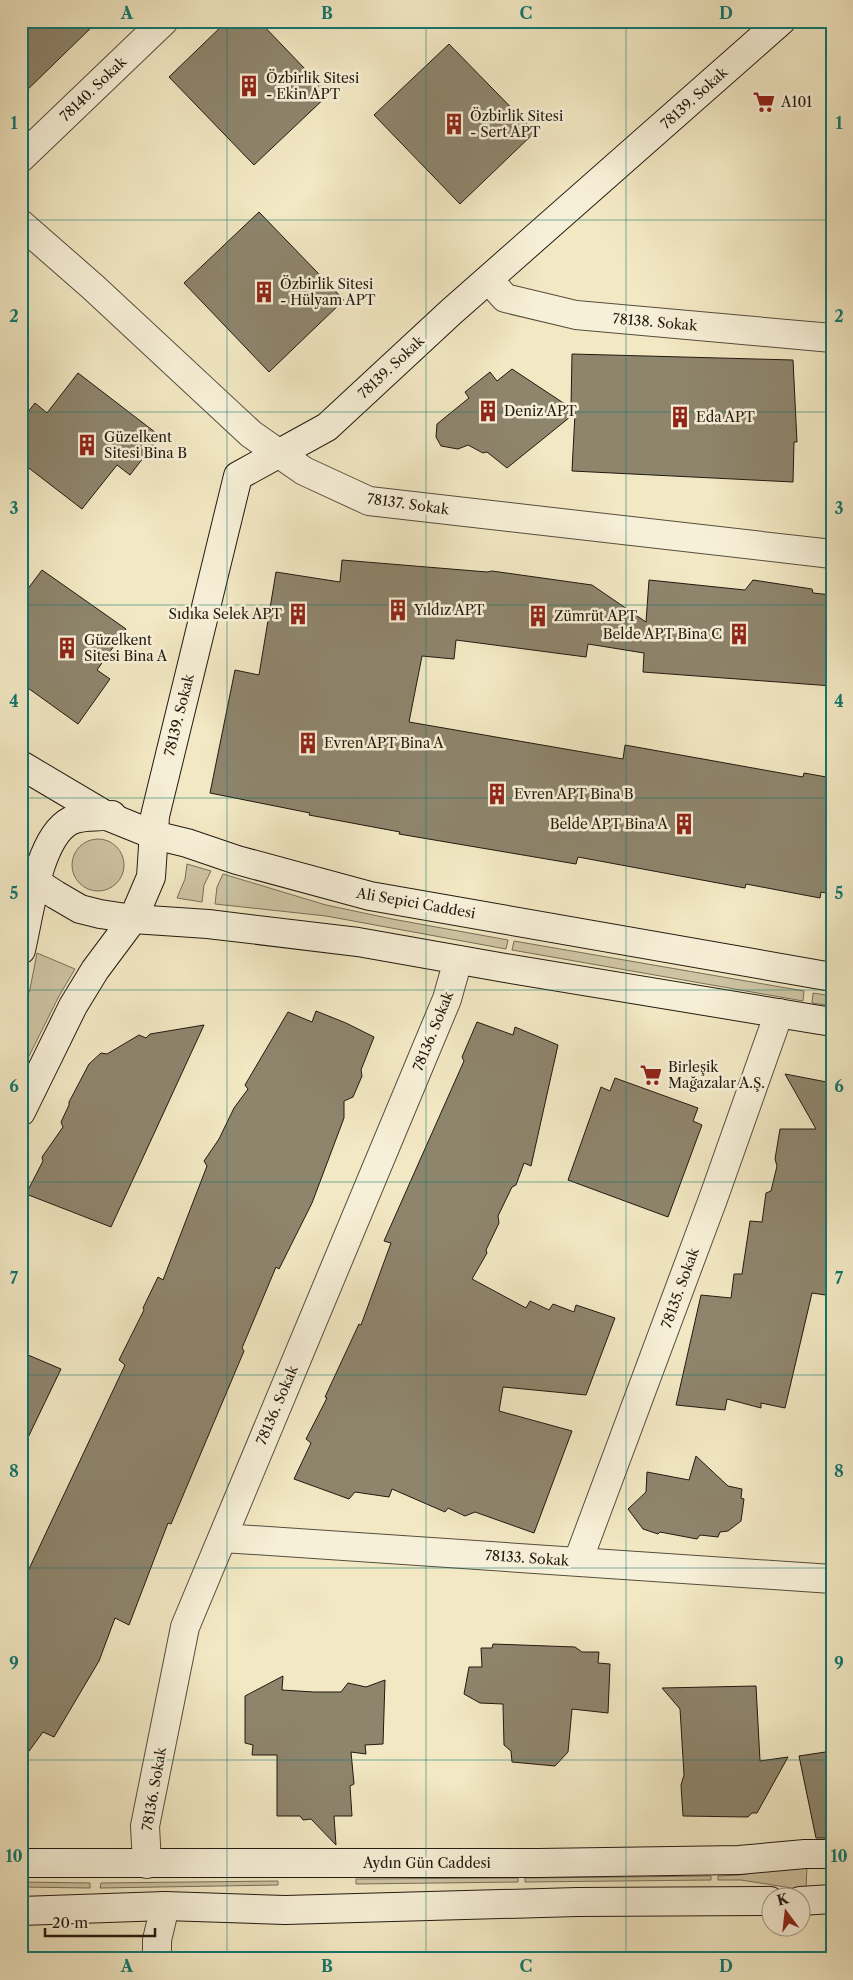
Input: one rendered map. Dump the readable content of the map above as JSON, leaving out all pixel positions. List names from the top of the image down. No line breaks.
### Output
{"streets":{"main road":["78140. Sokak","78139. Sokak","78138. Sokak","78137. Sokak","Ali Sepici Caddesi","78136. Sokak","78135. Sokak","78133. Sokak","Aydın Gün Caddesi"]},"crossings":[["78139. Sokak","78138. Sokak"],["78139. Sokak","78137. Sokak"],["78139. Sokak","Ali Sepici Caddesi"],["78136. Sokak","78133. Sokak"],["78136. Sokak","Aydın Gün Caddesi"],["78135. Sokak","78133. Sokak"]],"places":{"building":["Özbirlik Sitesi - Ekin APT","Özbirlik Sitesi - Sert APT","Özbirlik Sitesi - Hülyam APT","Deniz APT","Eda APT","Güzelkent Sitesi Bina B","Yıldız APT","Sıdıka Selek APT","Zümrüt APT","Belde APT Bina C","Güzelkent Sitesi Bina A","Evren APT Bina A","Evren APT Bina B","Belde APT Bina A"],"supermarket":["A101","Birleşik Mağazalar A.Ş."]},"scale_bar":"20 m","north":"top","grid":{"columns":["A","B","C","D"],"rows":["1","2","3","4","5","6","7","8","9","10"]}}
